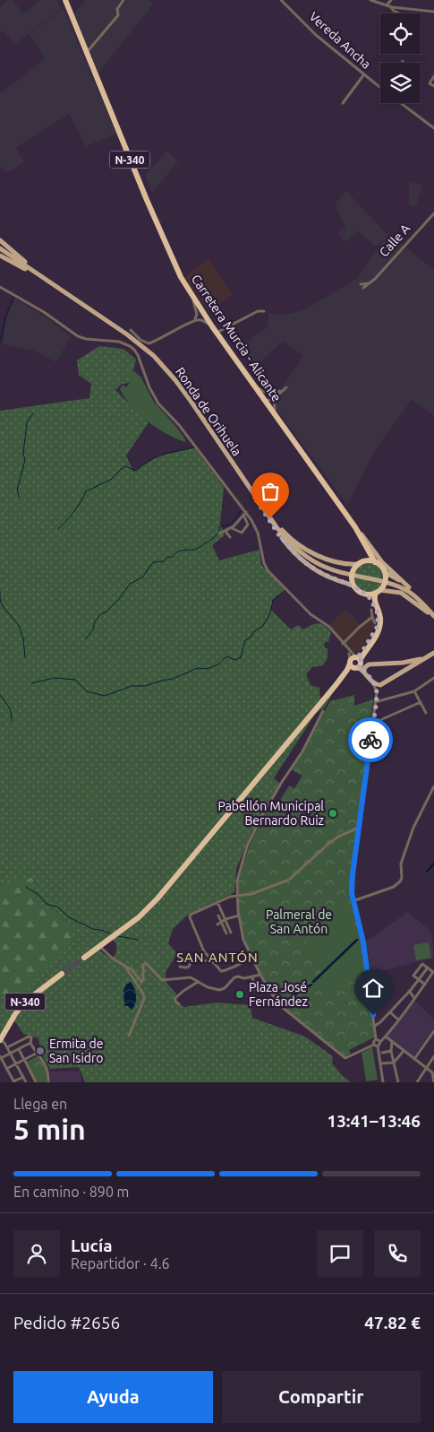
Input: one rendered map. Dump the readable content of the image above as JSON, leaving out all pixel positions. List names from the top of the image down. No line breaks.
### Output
{"streets":{"highway":["N-340","Carretera Murcia - Alicante"],"main road":["Ronda de Orihuela"],"street":["Vereda Ancha","Calle A"]},"crossings":[["N-340","Carretera Murcia - Alicante"]],"districts":["SAN ANTÓN"],"parks":["Palmeral de San Antón"],"places":["Pabellón Municipal Bernardo Ruiz","Plaza José Fernández","Ermita de San Isidro"],"page":{"heading":["5 min","Llega en","13:41–13:46"],"panel":["Lucía","Repartidor · 4.6","Pedido #2656","47.82 €"],"bar":"En camino · 890 m","buttons":["Ayuda","Compartir"]}}
